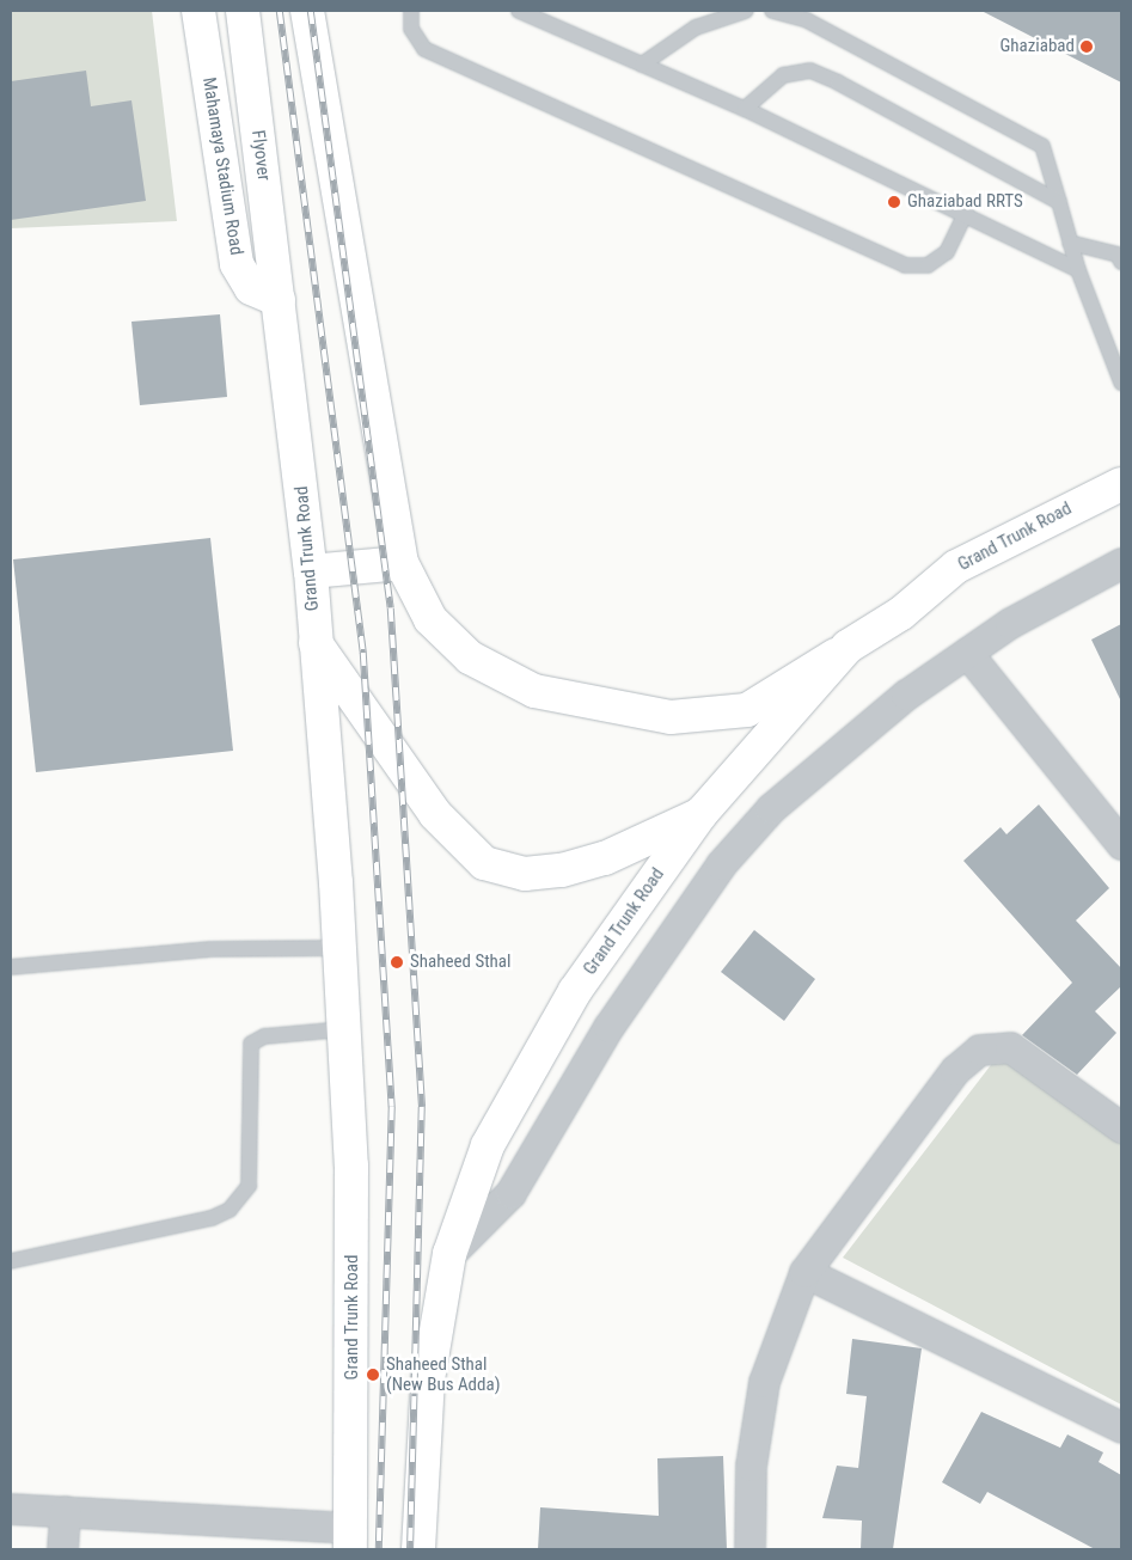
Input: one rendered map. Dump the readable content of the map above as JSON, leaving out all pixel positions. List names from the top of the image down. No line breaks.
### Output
{"streets":{"main road":["Flyover","Mahamaya Stadium Road","Grand Trunk Road"]},"crossings":[["Flyover","Mahamaya Stadium Road"],["Flyover","Grand Trunk Road"],["Mahamaya Stadium Road","Grand Trunk Road"]],"places":["Ghaziabad","Ghaziabad RRTS","Shaheed Sthal","Shaheed Sthal (New Bus Adda)"]}
